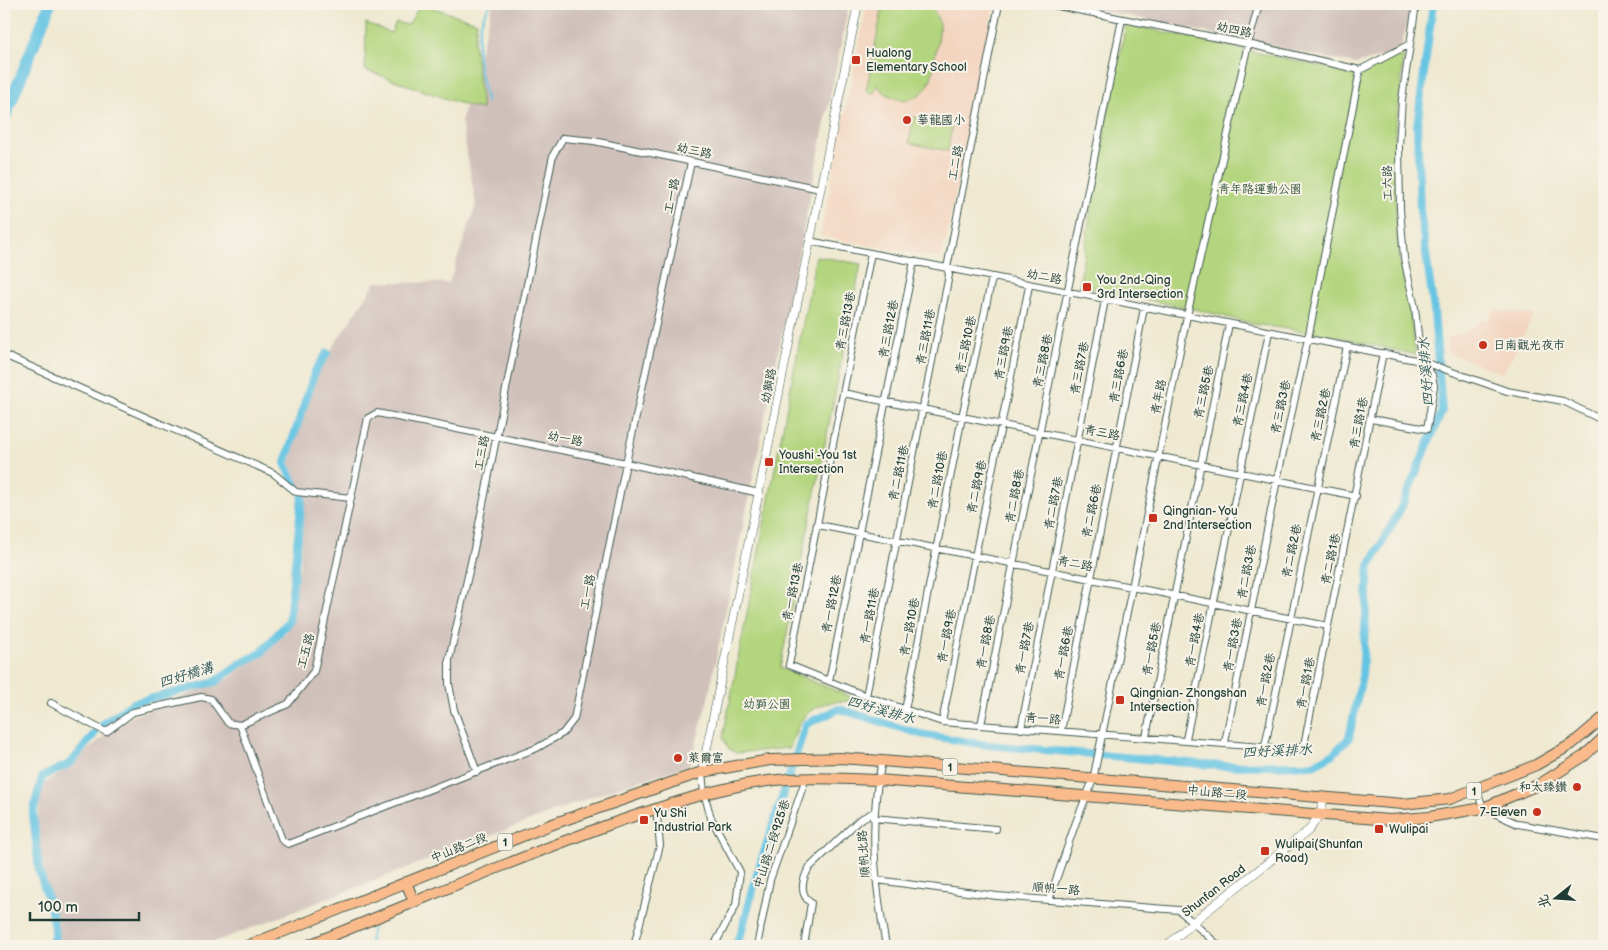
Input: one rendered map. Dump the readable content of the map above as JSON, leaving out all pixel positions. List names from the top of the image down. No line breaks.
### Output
{"streets":{"main road":["1","中山路二段"],"street":["幼四路","幼三路","工二路","工六路","工一路","幼二路","青三路13巷","青三路12巷","青三路11巷","青三路10巷","青三路9巷","青三路8巷","青三路7巷","青三路6巷","幼獅路","青三路5巷","青年路","青三路4巷","青三路3巷","青三路2巷","青三路1巷","青三路","幼一路","工三路","青二路11巷","青二路10巷","青二路9巷","青二路8巷","青二路7巷","青二路6巷","青二路2巷","青二路1巷","青二路","青二路3巷","青一路13巷","青一路12巷","青一路11巷","青一路10巷","青一路9巷","青一路4巷","青一路8巷","青一路3巷","青一路7巷","青一路5巷","工五路","青一路6巷","青一路2巷","青一路1巷","青一路","中山路二段925巷","順帆北路","順帆一路","Shunfan Road"]},"crossings":[["幼四路","青三路8巷"],["幼四路","青年路"],["幼四路","青三路3巷"],["幼三路","工一路"],["幼三路","幼獅路"],["幼三路","工三路"],["工二路","幼二路"],["工二路","青三路11巷"],["工六路","幼二路"],["工一路","幼一路"],["工一路","工三路"],["工一路","工五路"],["幼二路","青三路13巷"],["幼二路","青三路12巷"],["幼二路","青三路11巷"],["幼二路","青三路10巷"],["幼二路","青三路9巷"],["幼二路","青三路8巷"],["幼二路","青三路7巷"],["幼二路","青三路6巷"],["幼二路","幼獅路"],["幼二路","青三路5巷"],["幼二路","青年路"],["幼二路","青三路4巷"],["幼二路","青三路3巷"],["幼二路","青三路2巷"],["幼二路","青三路1巷"],["青三路13巷","青三路"],["青三路13巷","青二路"],["青三路13巷","青一路13巷"],["青三路12巷","青三路"],["青三路12巷","青二路"],["青三路12巷","青一路12巷"],["青三路11巷","青三路"],["青三路11巷","青二路11巷"],["青三路10巷","青三路"],["青三路10巷","青二路10巷"],["青三路9巷","青三路"],["青三路9巷","青二路9巷"],["青三路8巷","青三路"],["青三路8巷","青二路8巷"],["青三路7巷","青三路"],["青三路7巷","青二路7巷"],["青三路6巷","青三路"],["青三路6巷","青二路6巷"],["幼獅路","幼一路"],["幼獅路","中山路二段"],["青三路5巷","青三路"],["青三路5巷","青二路"],["青三路5巷","青一路5巷"],["青年路","青三路"],["青年路","青二路"],["青年路","青一路"],["青年路","中山路二段"],["青年路","順帆一路"],["青三路4巷","青三路"],["青三路4巷","青二路"],["青三路4巷","青一路4巷"],["青三路3巷","青三路"],["青三路3巷","青二路3巷"],["青三路2巷","青三路"],["青三路2巷","青二路2巷"],["青三路1巷","青三路"],["青三路1巷","青二路1巷"],["青三路","青二路11巷"],["青三路","青二路10巷"],["青三路","青二路9巷"],["青三路","青二路8巷"],["青三路","青二路7巷"],["青三路","青二路6巷"],["青三路","青二路2巷"],["青三路","青二路1巷"],["青三路","青二路3巷"],["幼一路","工三路"],["幼一路","工五路"],["青二路11巷","青二路"],["青二路11巷","青一路11巷"],["青二路10巷","青二路"],["青二路10巷","青一路10巷"],["青二路9巷","青二路"],["青二路9巷","青一路9巷"],["青二路8巷","青二路"],["青二路8巷","青一路8巷"],["青二路7巷","青二路"],["青二路7巷","青一路7巷"],["青二路6巷","青二路"],["青二路6巷","青一路6巷"],["青二路2巷","青二路"],["青二路2巷","青一路2巷"],["青二路1巷","青二路"],["青二路1巷","青一路1巷"],["青二路","青二路3巷"],["青二路","青一路13巷"],["青二路","青一路12巷"],["青二路","青一路11巷"],["青二路","青一路10巷"],["青二路","青一路9巷"],["青二路","青一路4巷"],["青二路","青一路8巷"],["青二路","青一路3巷"],["青二路","青一路7巷"],["青二路","青一路5巷"],["青二路","青一路6巷"],["青二路","青一路2巷"],["青二路","青一路1巷"],["青二路3巷","青一路3巷"],["青一路13巷","青一路"],["青一路12巷","青一路"],["青一路11巷","青一路"],["青一路10巷","青一路"],["青一路9巷","青一路"],["青一路4巷","青一路"],["青一路8巷","青一路"],["青一路3巷","青一路"],["青一路7巷","青一路"],["青一路5巷","青一路"],["青一路6巷","青一路"],["青一路2巷","青一路"],["青一路1巷","青一路"],["1","中山路二段"],["1","中山路二段925巷"],["中山路二段","中山路二段925巷"],["中山路二段","順帆北路"],["中山路二段","Shunfan Road"],["順帆北路","順帆一路"],["順帆一路","Shunfan Road"]],"water":["四好溪排水","四好橋溝"],"parks":["青年路運動公園","幼獅公園"],"places":{"transit":["Hualong Elementary School","You 2nd-Qing 3rd Intersection","Youshi -You 1st Intersection","Qingnian- You 2nd Intersection","Qingnian- Zhongshan Intersection","Yu Shi Industrial Park","Wulipai","Wulipai(Shunfan Road)"],"other":["華龍國小","日南觀光夜市","萊爾富","和太臻鑽","7-Eleven"]},"scale_bar":"100 m","north":"left"}
